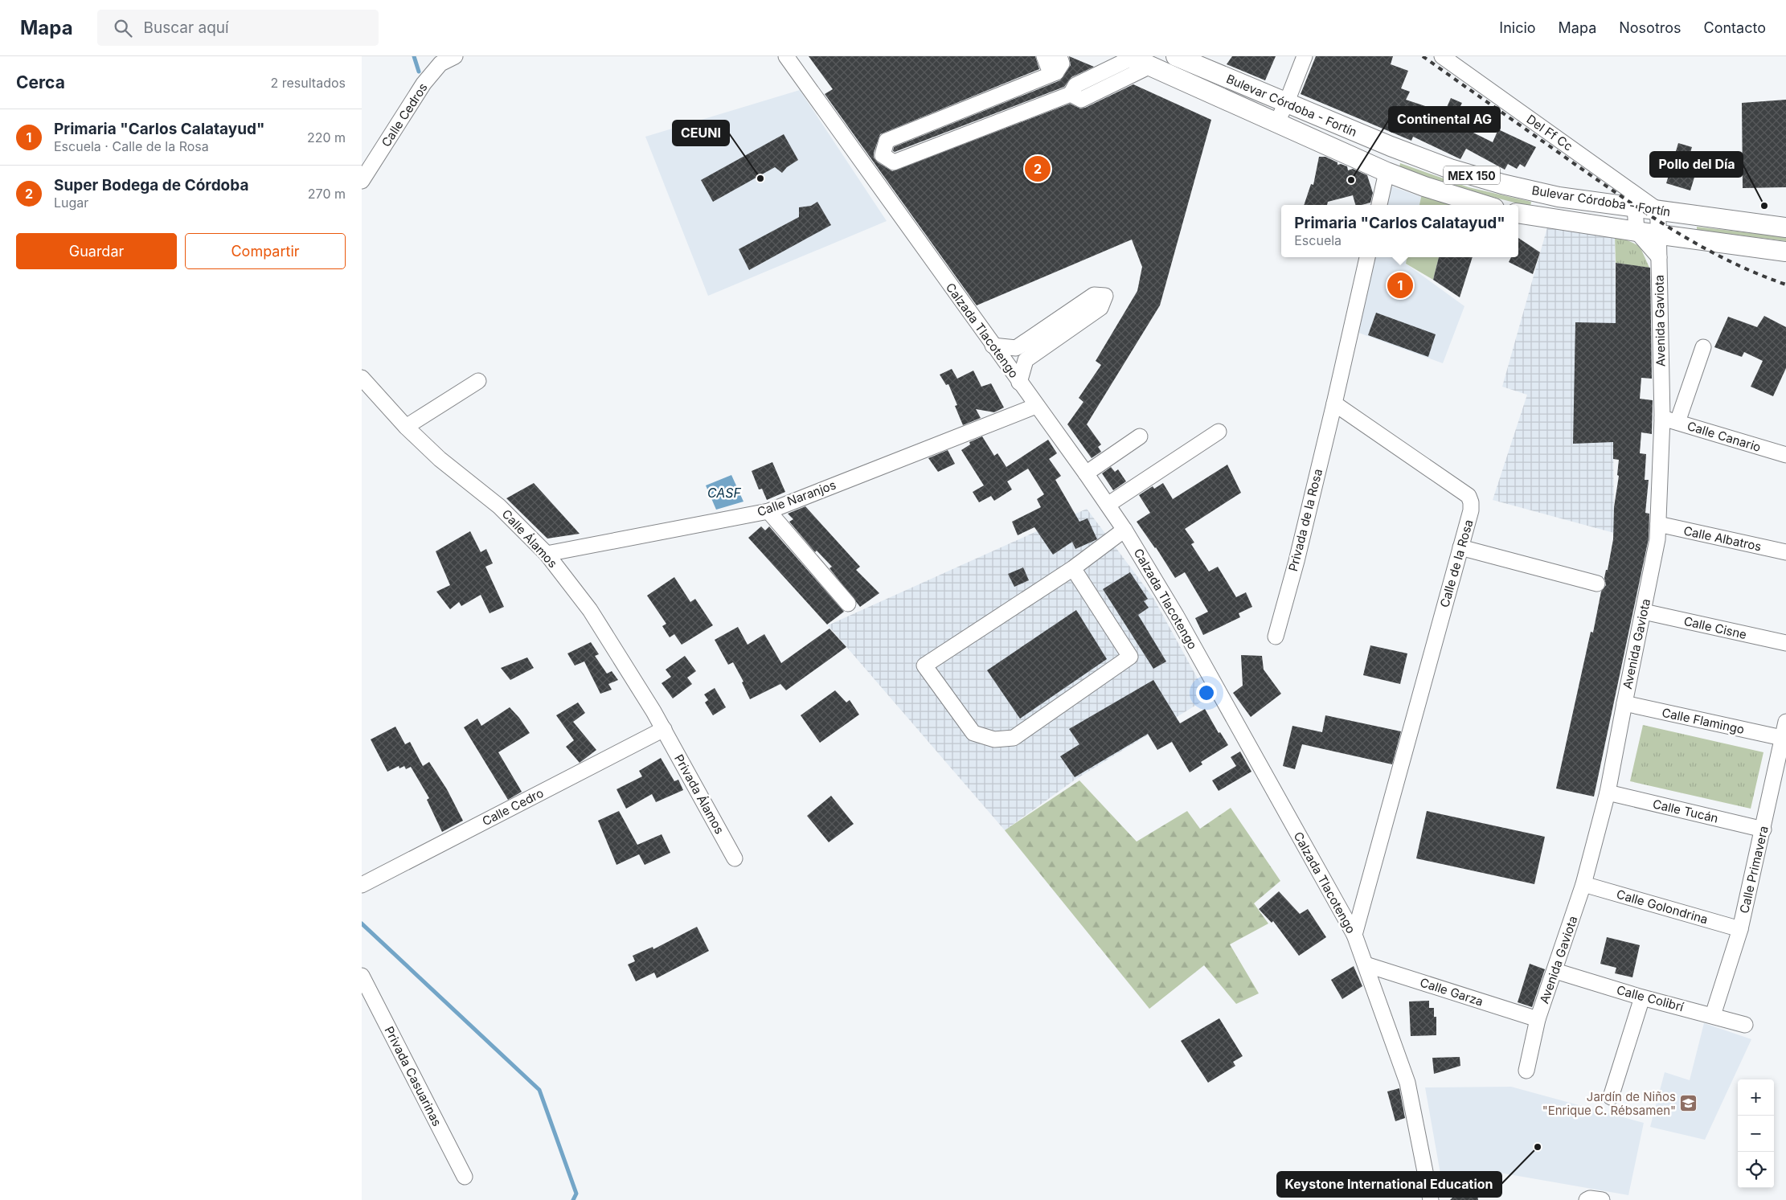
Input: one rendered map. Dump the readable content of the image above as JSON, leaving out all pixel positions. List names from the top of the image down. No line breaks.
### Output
{"streets":{"main road":["Bulevar Córdoba - Fortín","MEX 150"],"street":["Calle Cedros","Del Ff Cc","Avenida Gaviota","Calzada Tlacotengo","Calle Canario","Calle Naranjos","Privada de la Rosa","Calle Álamos","Calle Albatros","Calle de la Rosa","Calle Cisne","Calle Flamingo","Privada Álamos","Calle Cedro","Calle Tucán","Calle Primavera","Calle Golondrina","Calle Garza","Calle Colibrí","Privada Casuarinas"]},"crossings":[["Bulevar Córdoba - Fortín","Del Ff Cc"],["Bulevar Córdoba - Fortín","Avenida Gaviota"],["Del Ff Cc","Avenida Gaviota"],["Avenida Gaviota","Calle Canario"],["Avenida Gaviota","Calle Albatros"],["Avenida Gaviota","Calle Cisne"],["Avenida Gaviota","Calle Flamingo"],["Avenida Gaviota","Calle Tucán"],["Avenida Gaviota","Calle Golondrina"],["Avenida Gaviota","Calle Garza"],["Avenida Gaviota","Calle Colibrí"],["Calzada Tlacotengo","Calle Naranjos"],["Calzada Tlacotengo","Calle de la Rosa"],["Calzada Tlacotengo","Calle Garza"],["Calle Naranjos","Calle Álamos"],["Privada de la Rosa","Calle de la Rosa"],["Calle Álamos","Privada Álamos"],["Calle Álamos","Calle Cedro"],["Calle Flamingo","Calle Primavera"],["Privada Álamos","Calle Cedro"],["Calle Tucán","Calle Primavera"],["Calle Primavera","Calle Golondrina"],["Calle Primavera","Calle Colibrí"]],"water":["CASF"],"places":{"other":["CEUNI","Continental AG","Pollo del Día","Keystone International Education"],"school or university":["Jardín de Niños \"Enrique C. Rébsamen\""]},"page":{"header":"Mapa","search":"Buscar aquí","nav":["Inicio","Mapa","Nosotros","Contacto"],"heading":["Cerca","2 resultados"],"list":[{"mark":"1","name":"Primaria \"Carlos Calatayud\"","note":"Escuela · Calle de la Rosa","value":"220 m"},{"mark":"2","name":"Super Bodega de Córdoba","note":"Lugar","value":"270 m"}],"pins":["2","1"],"popup":["Primaria \"Carlos Calatayud\"","Escuela"],"buttons":["Guardar","Compartir"],"map_buttons":["+","−"]}}
